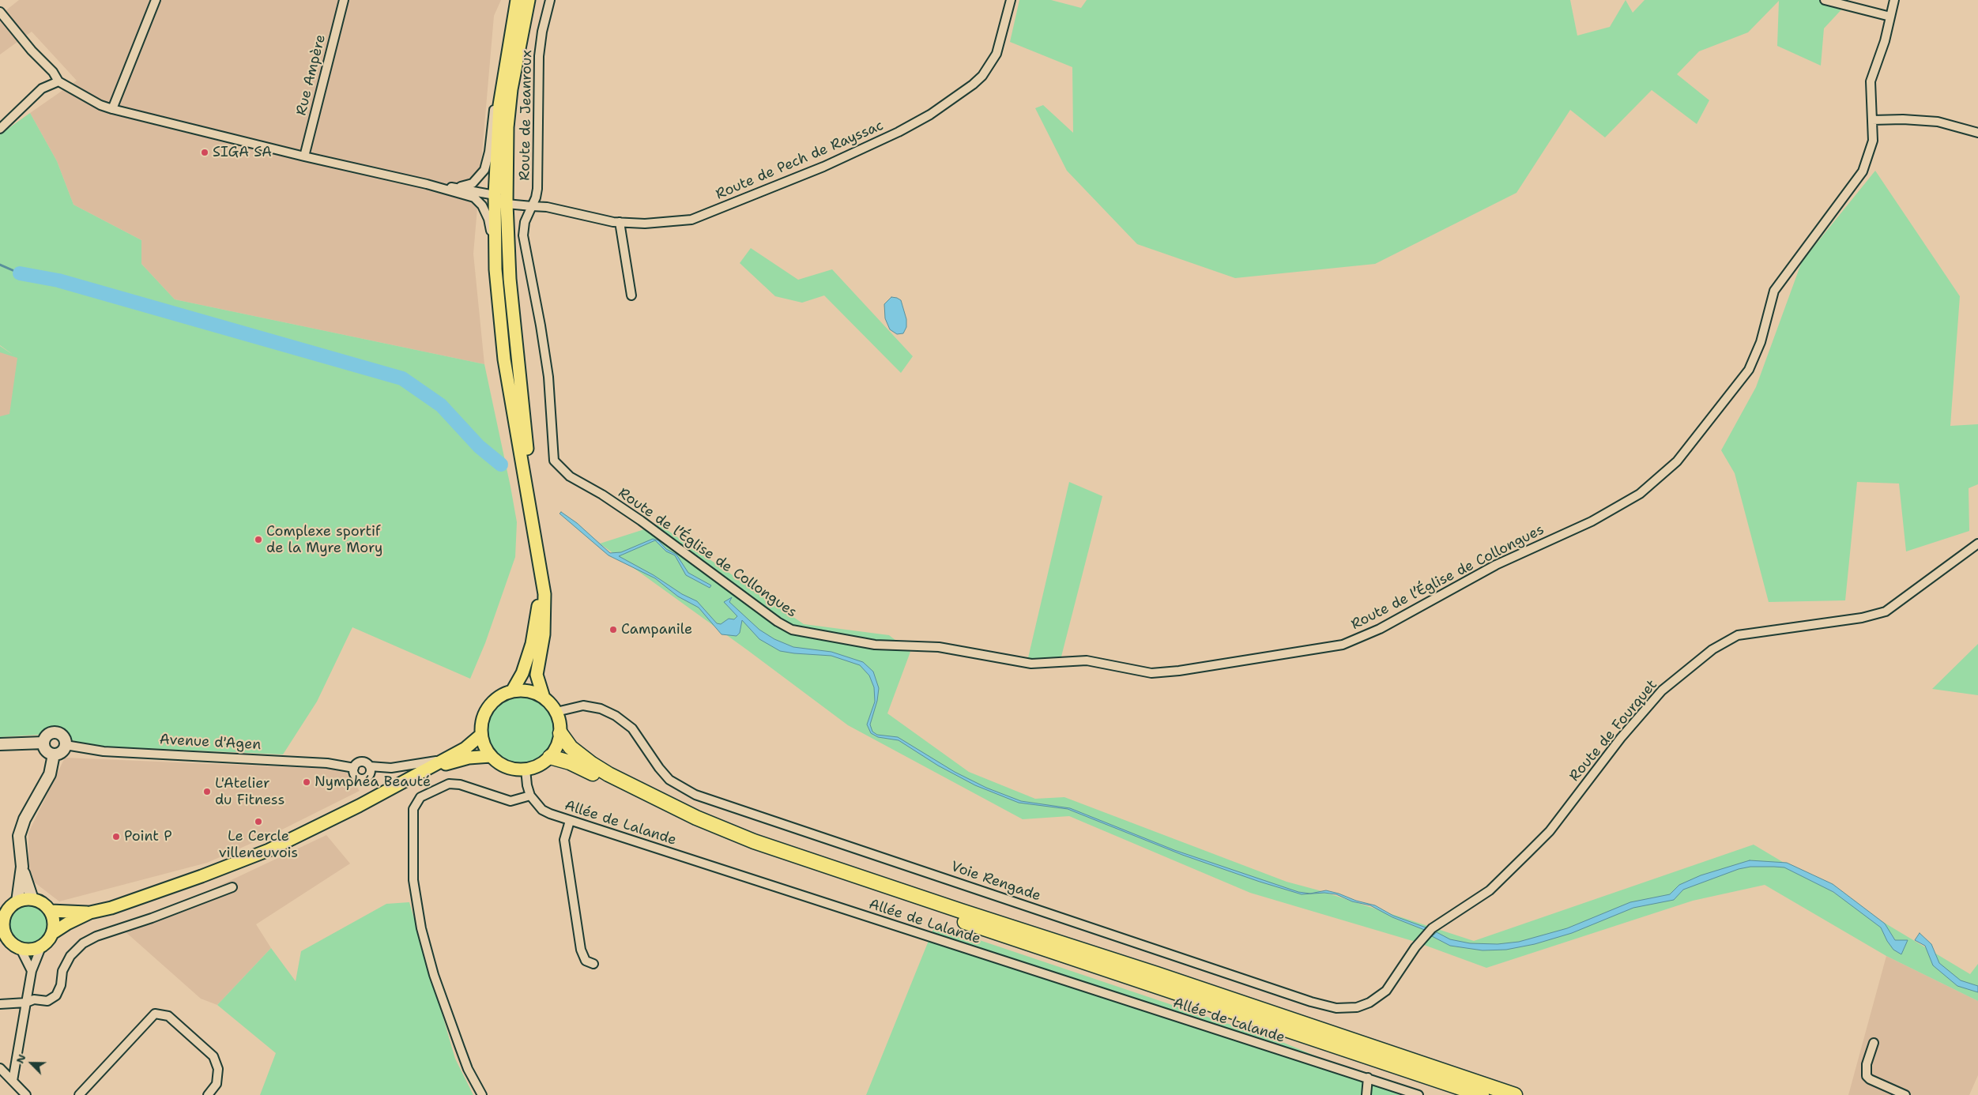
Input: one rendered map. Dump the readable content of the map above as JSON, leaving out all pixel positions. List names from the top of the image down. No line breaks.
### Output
{"streets":{"street":["Rue Ampère","Route de Jeanroux","Route de Pech de Rayssac","Route de l’Église de Collongues","Route de Fourquet","Avenue d'Agen","Allée de Lalande","Voie Rengade"]},"crossings":[["Route de Jeanroux","Route de Pech de Rayssac"],["Route de Jeanroux","Route de l’Église de Collongues"],["Route de Fourquet","Voie Rengade"]],"places":["SIGA SA","Complexe sportif de la Myre Mory","Campanile","Nymphéa Beauté","L'Atelier du Fitness","Le Cercle villeneuvois","Point P"],"north":"top left"}
